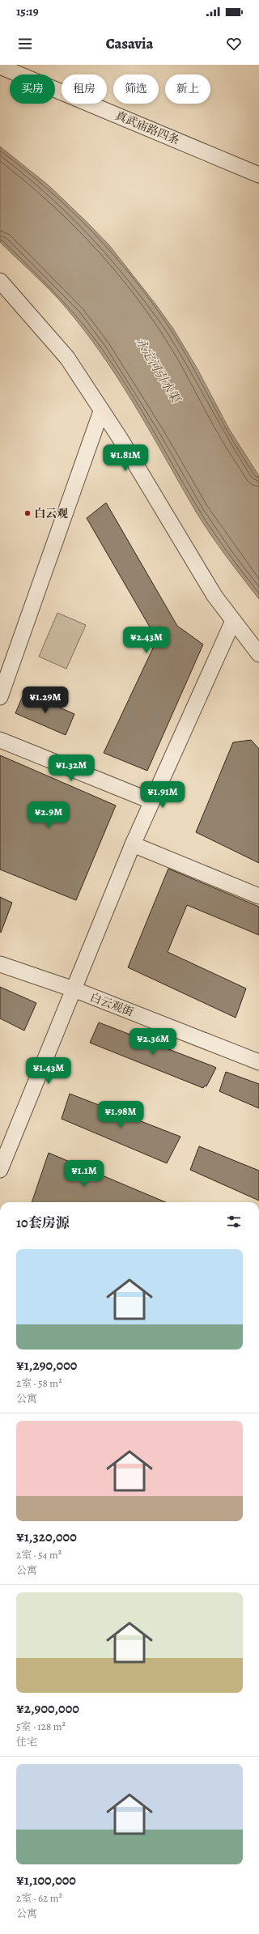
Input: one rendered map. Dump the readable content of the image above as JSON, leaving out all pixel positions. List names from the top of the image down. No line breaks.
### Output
{"streets":{"street":["真武庙路四条","白云观街"]},"water":["永定河引水渠"],"places":["白云观"],"page":{"status":"15:19","header":"Casavia","chip":["买房","租房","筛选","新上"],"price":["¥1.81M","¥2.43M","¥1.29M","¥1.32M","¥1.91M","¥2.9M","¥2.36M","¥1.43M","¥1.98M","¥1.1M"],"heading":"10套房源","list":[{"name":"¥1,290,000","note":"2室 · 58 m² · 公寓"},{"name":"¥1,320,000","note":"2室 · 54 m² · 公寓"},{"name":"¥2,900,000","note":"5室 · 128 m² · 住宅"},{"name":"¥1,100,000","note":"2室 · 62 m² · 公寓"}]}}
